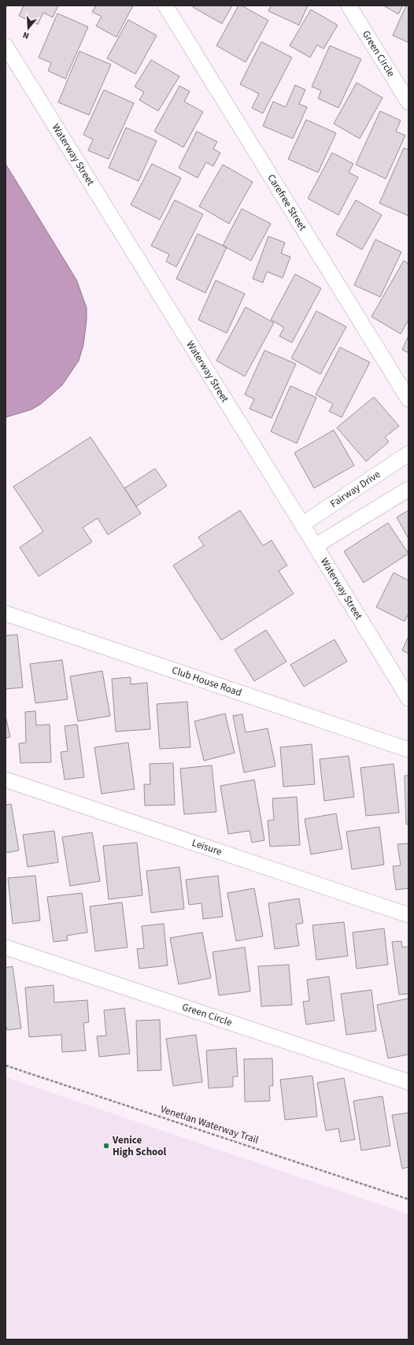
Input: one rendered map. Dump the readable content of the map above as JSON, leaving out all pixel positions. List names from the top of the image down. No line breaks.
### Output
{"streets":{"street":["Green Circle","Waterway Street","Carefree Street","Fairway Drive","Club House Road","Leisure"],"path":["Venetian Waterway Trail"]},"crossings":[["Waterway Street","Fairway Drive"]],"places":["Venice High School"],"north":"bottom"}
